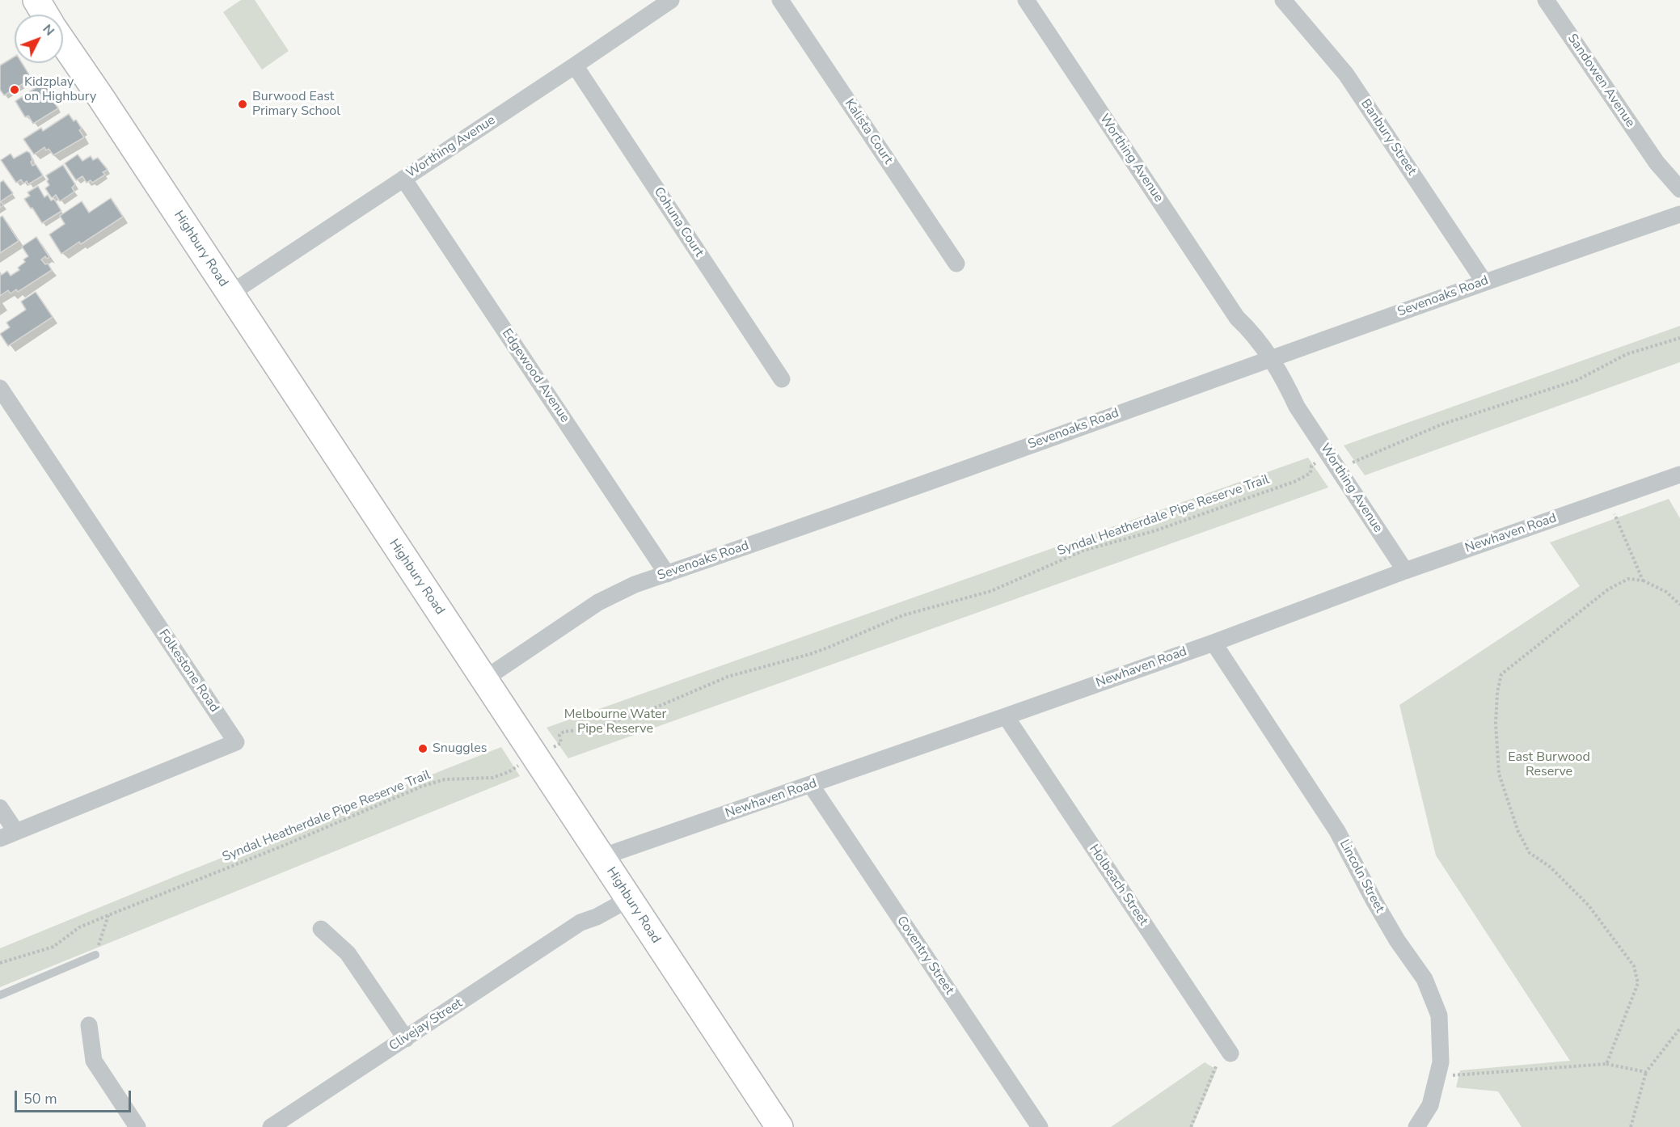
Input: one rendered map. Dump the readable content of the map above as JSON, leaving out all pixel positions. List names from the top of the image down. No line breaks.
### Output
{"streets":{"main road":["Highbury Road"],"street":["Sandowen Avenue","Kalista Court","Banbury Street","Worthing Avenue","Cohuna Court","Sevenoaks Road","Edgewood Avenue","Newhaven Road","Folkestone Road","Lincoln Street","Holbeach Street","Coventry Street","Clivejay Street"],"path":["Syndal Heatherdale Pipe Reserve Trail"]},"crossings":[["Sandowen Avenue","Sevenoaks Road"],["Banbury Street","Sevenoaks Road"],["Worthing Avenue","Cohuna Court"],["Worthing Avenue","Highbury Road"],["Worthing Avenue","Sevenoaks Road"],["Worthing Avenue","Edgewood Avenue"],["Worthing Avenue","Syndal Heatherdale Pipe Reserve Trail"],["Worthing Avenue","Newhaven Road"],["Highbury Road","Sevenoaks Road"],["Highbury Road","Syndal Heatherdale Pipe Reserve Trail"],["Highbury Road","Newhaven Road"],["Highbury Road","Clivejay Street"],["Sevenoaks Road","Edgewood Avenue"],["Newhaven Road","Lincoln Street"],["Newhaven Road","Holbeach Street"],["Newhaven Road","Coventry Street"]],"parks":["Melbourne Water Pipe Reserve","East Burwood Reserve"],"places":["Kidzplay on Highbury","Burwood East Primary School","Snuggles"],"scale_bar":"50 m","north":"top right"}
